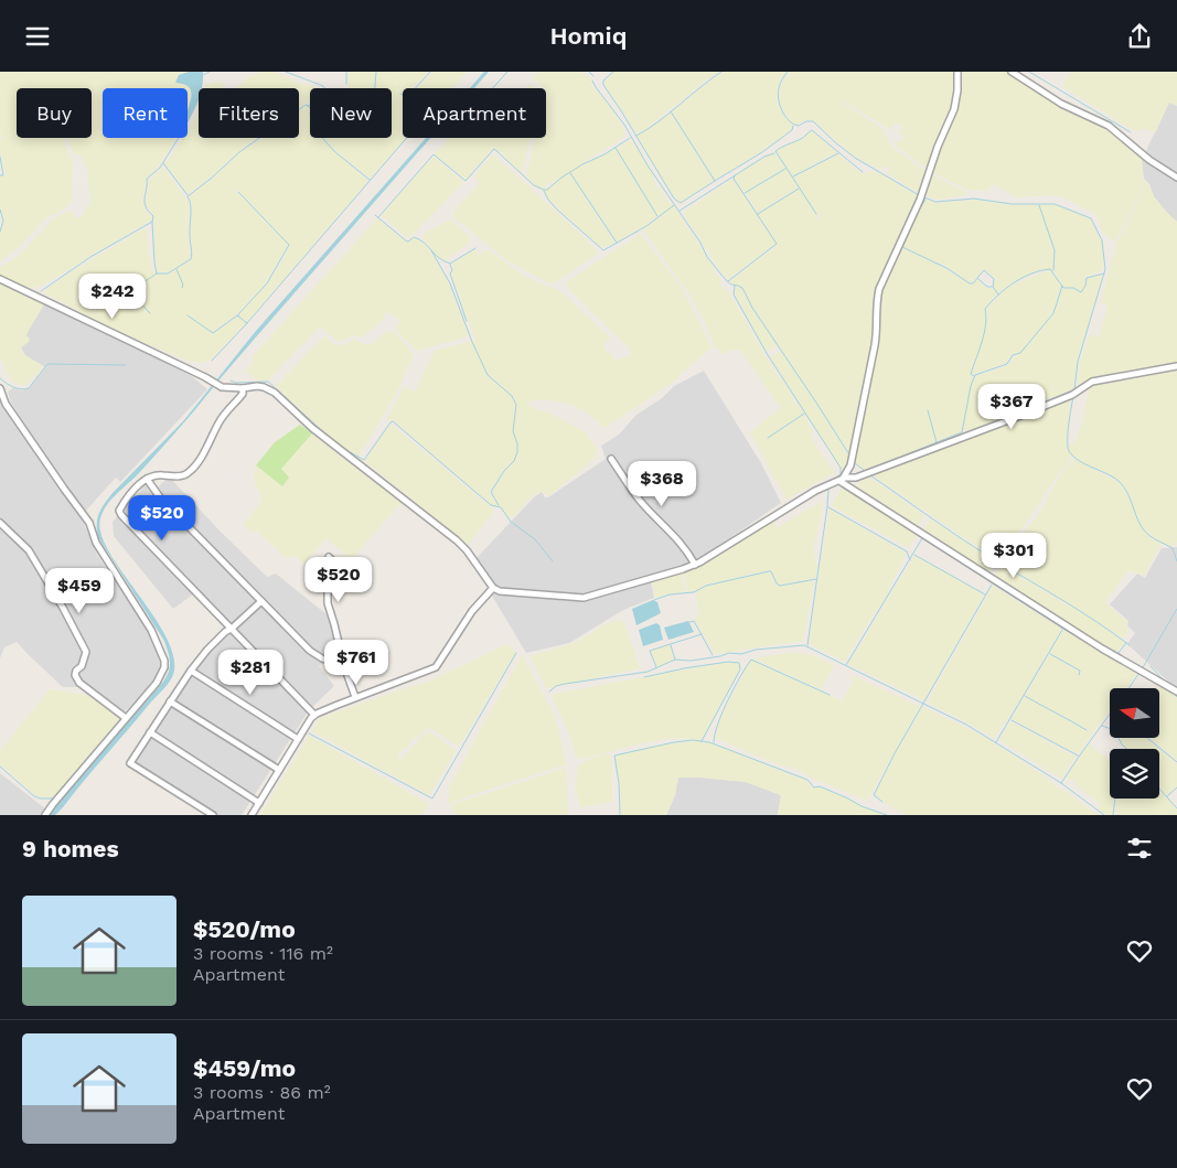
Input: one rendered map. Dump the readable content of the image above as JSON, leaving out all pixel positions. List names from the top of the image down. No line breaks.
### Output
{"north":"left","page":{"header":"Homiq","chip":["Buy","Rent","Filters","New","Apartment"],"price":["$242","$367","$368","$520","$301","$520","$459","$761","$281"],"heading":"9 homes","list":[{"name":"$520/mo","note":"3 rooms · 116 m² · Apartment"},{"name":"$459/mo","note":"3 rooms · 86 m² · Apartment"}]}}
